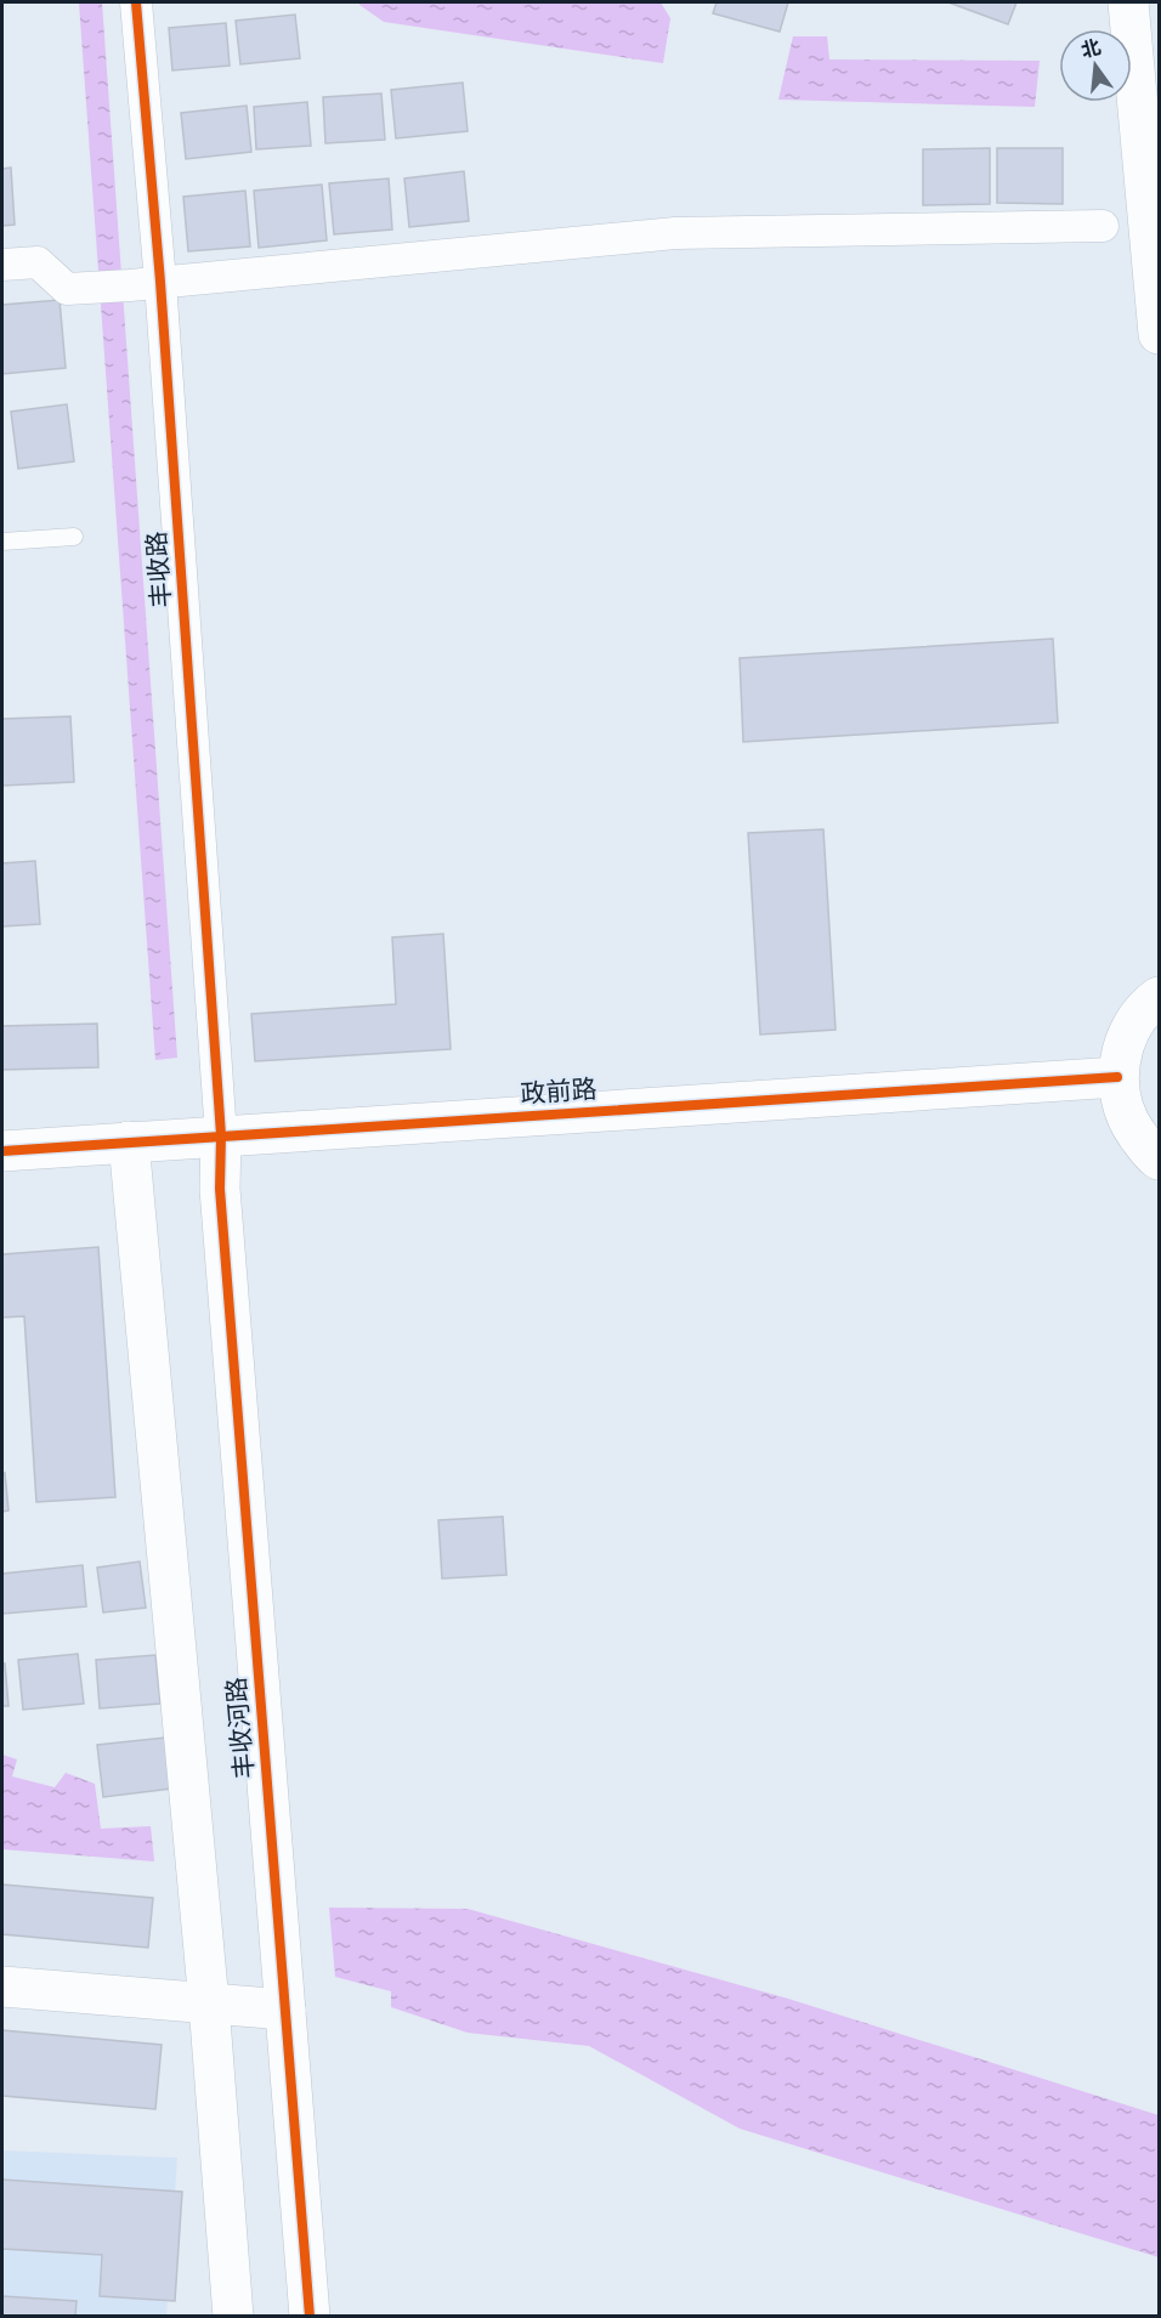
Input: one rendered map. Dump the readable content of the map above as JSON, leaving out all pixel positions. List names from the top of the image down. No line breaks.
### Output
{"streets":{"street":["丰收路","政前路","丰收河路"]},"crossings":[["丰收路","政前路"],["丰收路","丰收河路"],["政前路","丰收河路"]],"north":"top"}
